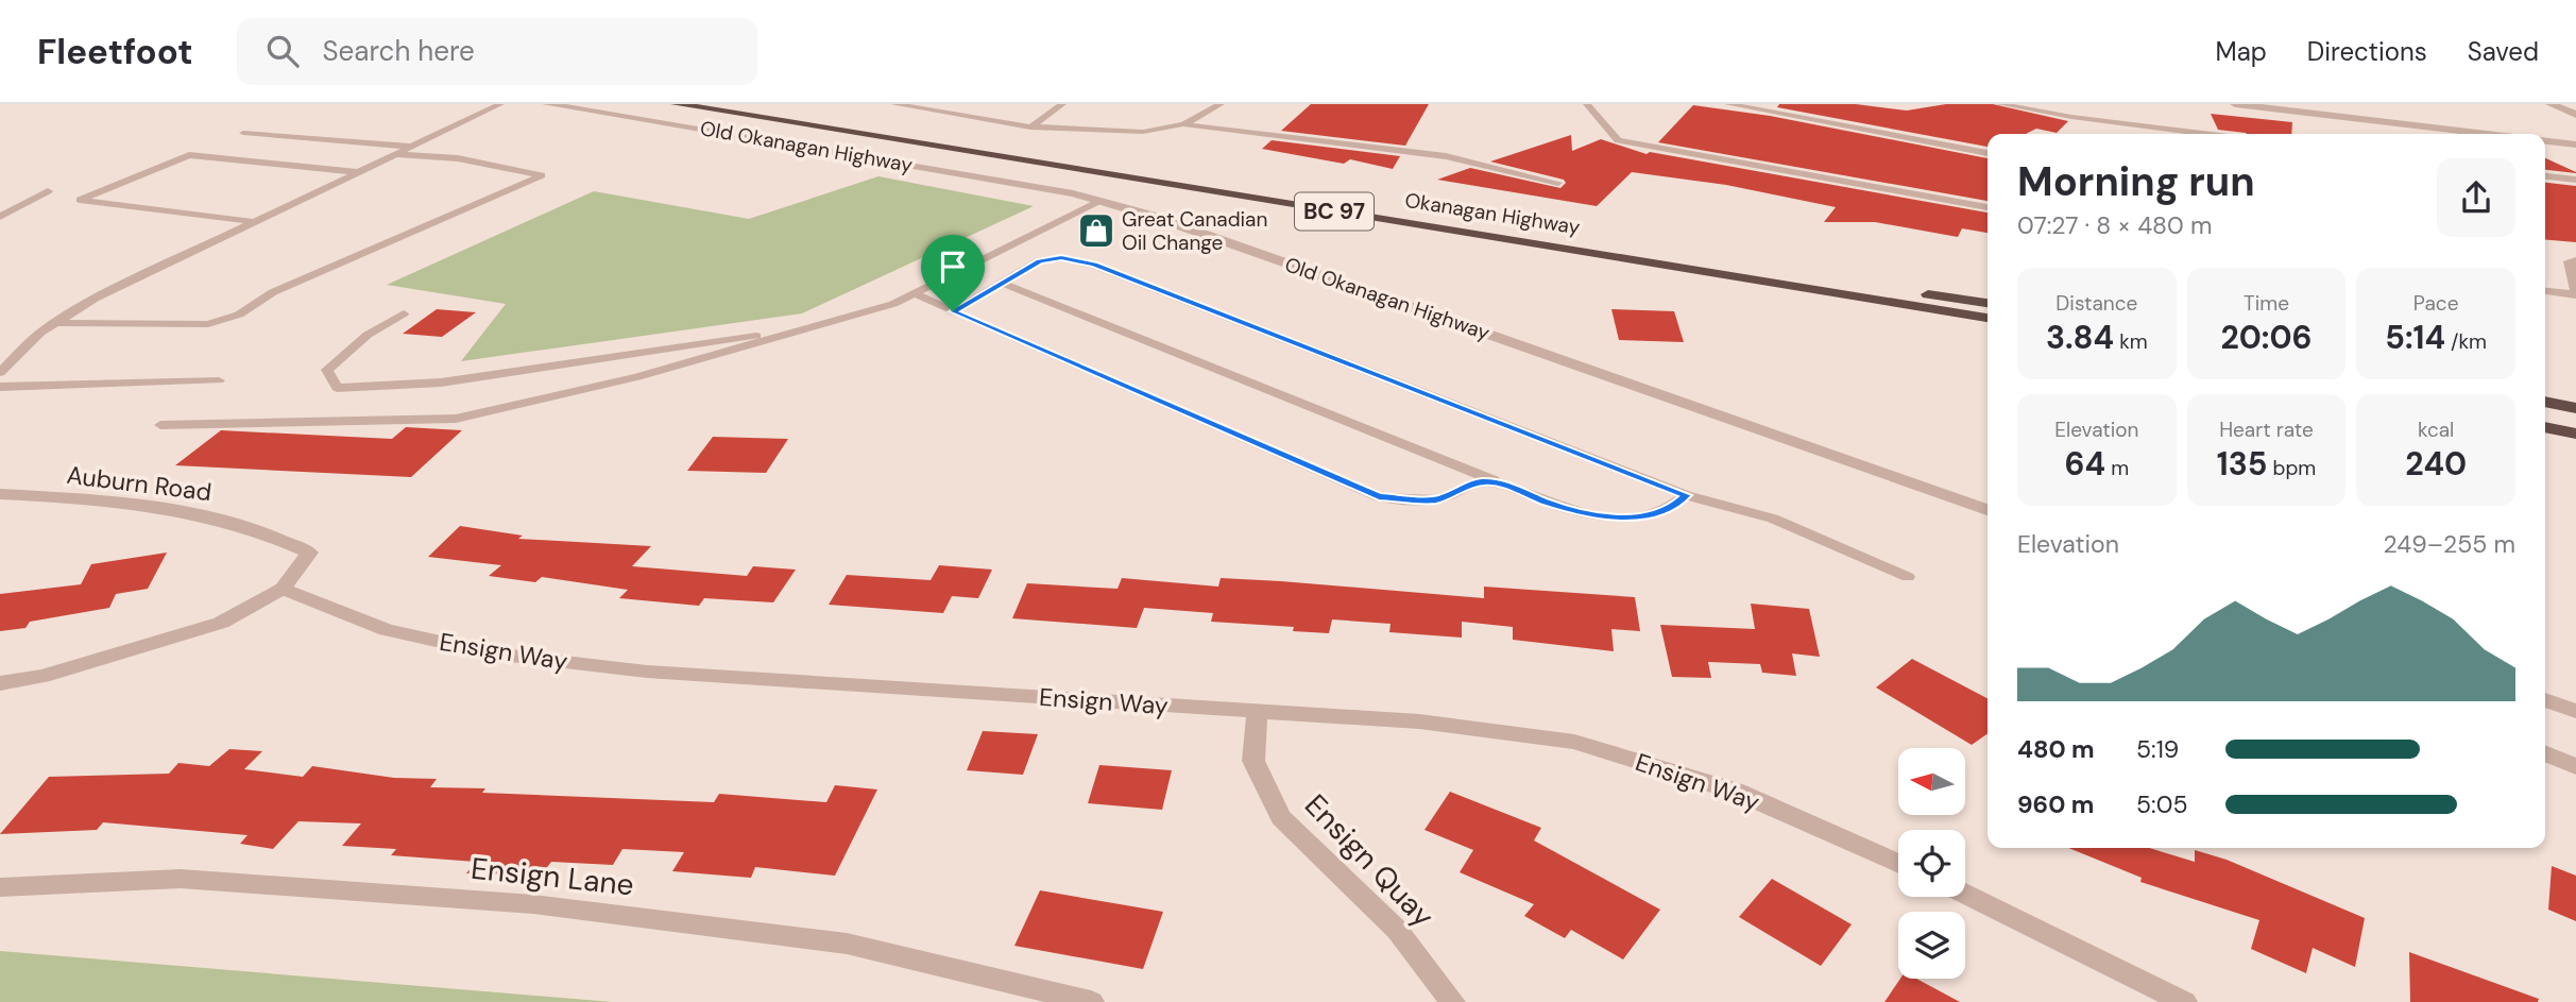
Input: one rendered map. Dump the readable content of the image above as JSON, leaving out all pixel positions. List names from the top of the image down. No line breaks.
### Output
{"streets":{"highway":["BC 97","Okanagan Highway"],"street":["Old Okanagan Highway","Auburn Road","Ensign Way","Ensign Quay","Ensign Lane"]},"crossings":[["Auburn Road","Ensign Way"],["Ensign Way","Ensign Quay"]],"places":{"shop":["Great Canadian Oil Change"]},"north":"left","page":{"header":"Fleetfoot","search":"Search here","nav":["Map","Directions","Saved"],"heading":["Morning run","07:27 · 8 × 480 m"],"stats":[["Distance","3.84 km"],["Time","20:06"],["Pace","5:14 /km"],["Elevation","64 m"],["Heart rate","135 bpm"],["kcal","240"]],"chart":["Elevation","249–255 m"],"list":[{"name":"480 m","note":"5:19"},{"name":"960 m","note":"5:05"}]}}
